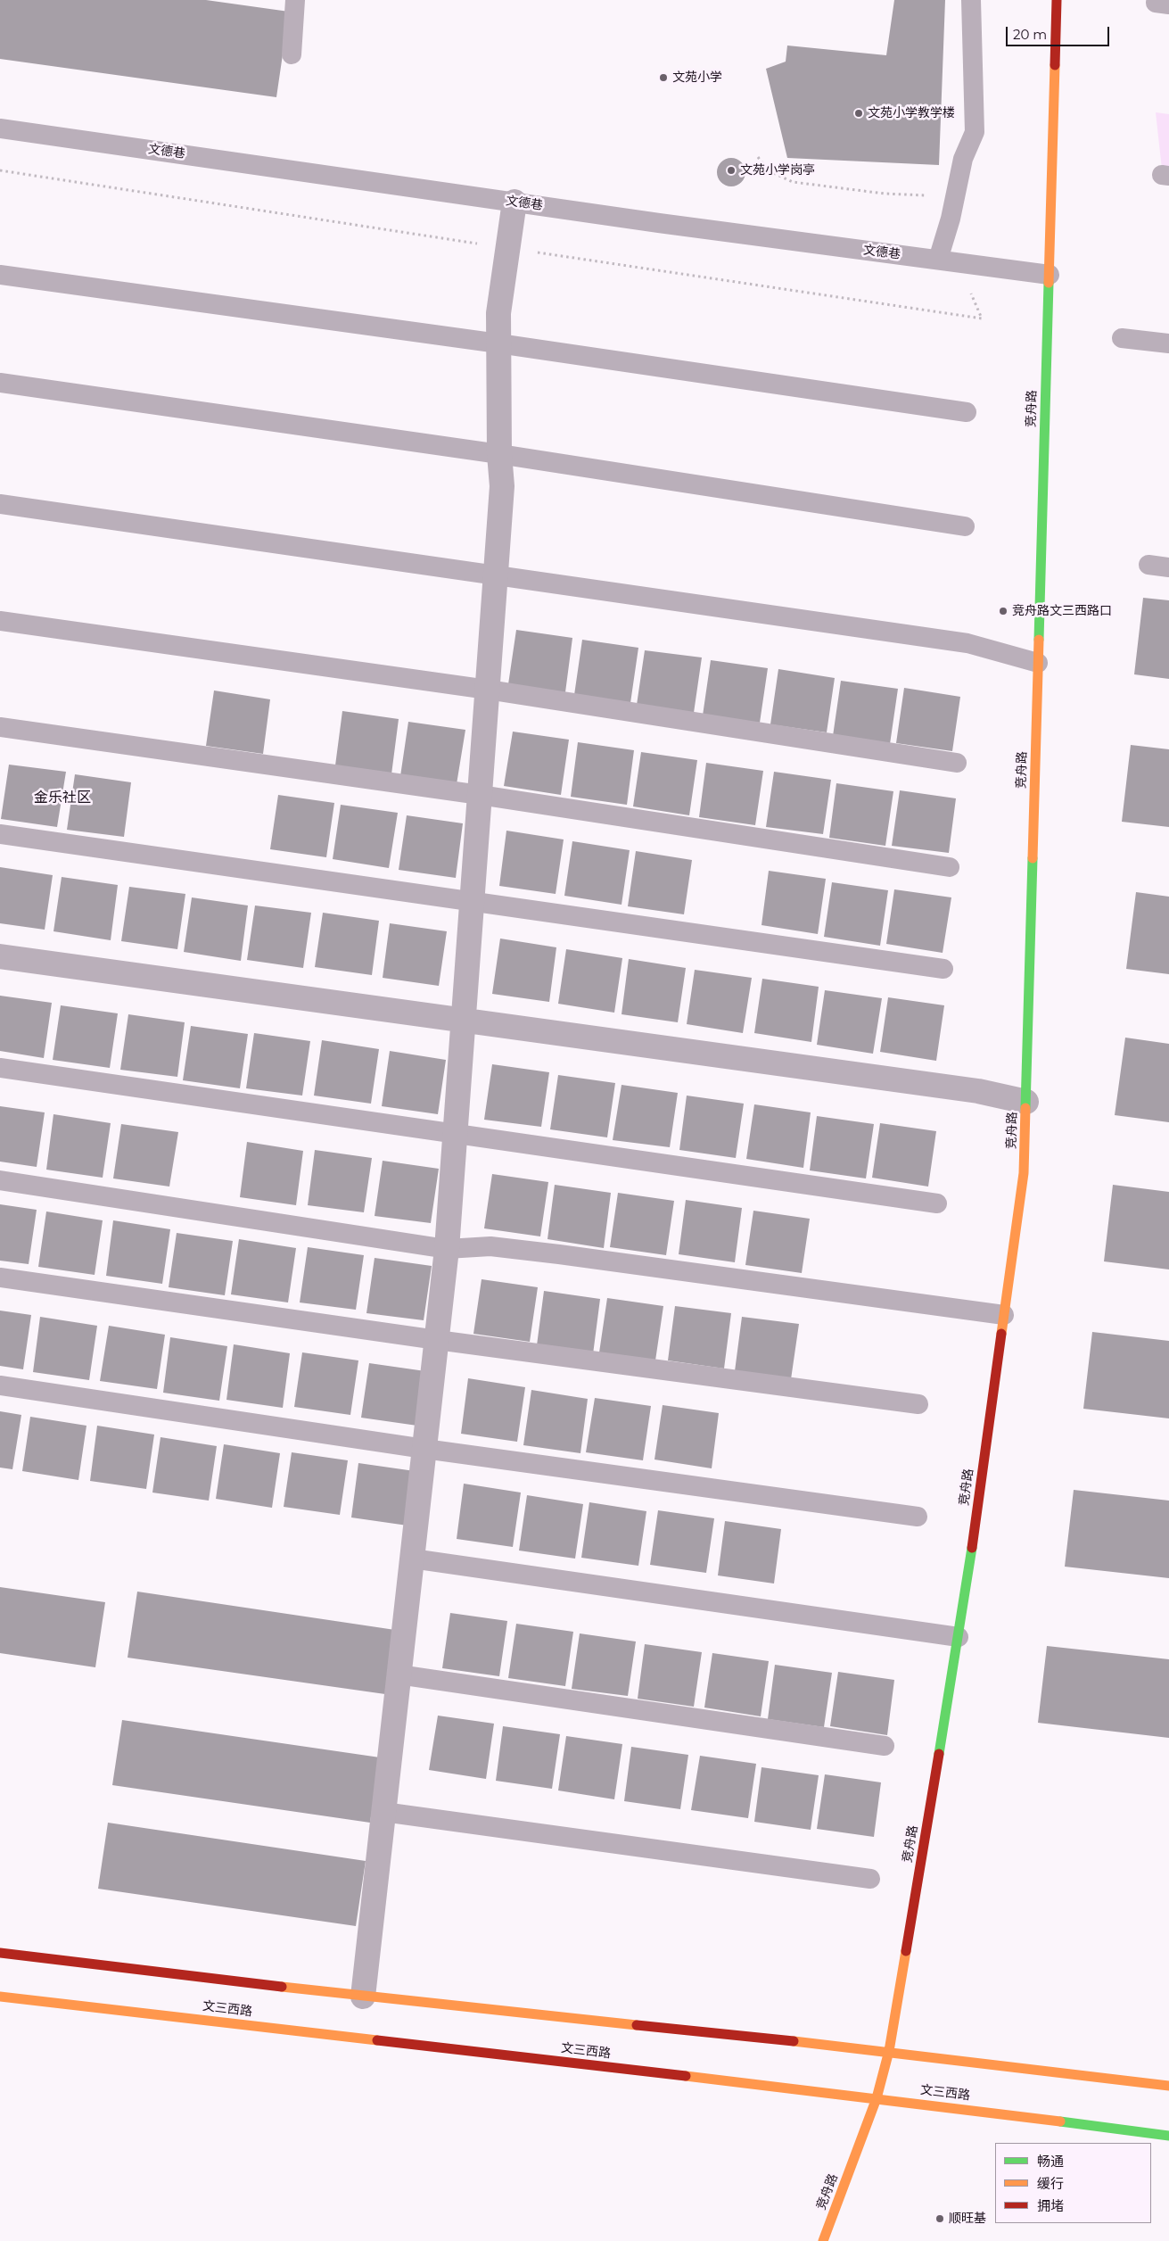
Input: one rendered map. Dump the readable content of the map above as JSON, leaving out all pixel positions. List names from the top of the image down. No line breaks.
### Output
{"streets":{"main road":["竞舟路","文三西路"],"lane":["文德巷"]},"crossings":[["文德巷","竞舟路"],["竞舟路","文三西路"]],"districts":["金乐社区"],"places":["文苑小学","文苑小学教学楼","文苑小学岗亭","竞舟路文三西路口","顺旺基"],"legend":["畅通","缓行","拥堵"],"scale_bar":"20 m"}
